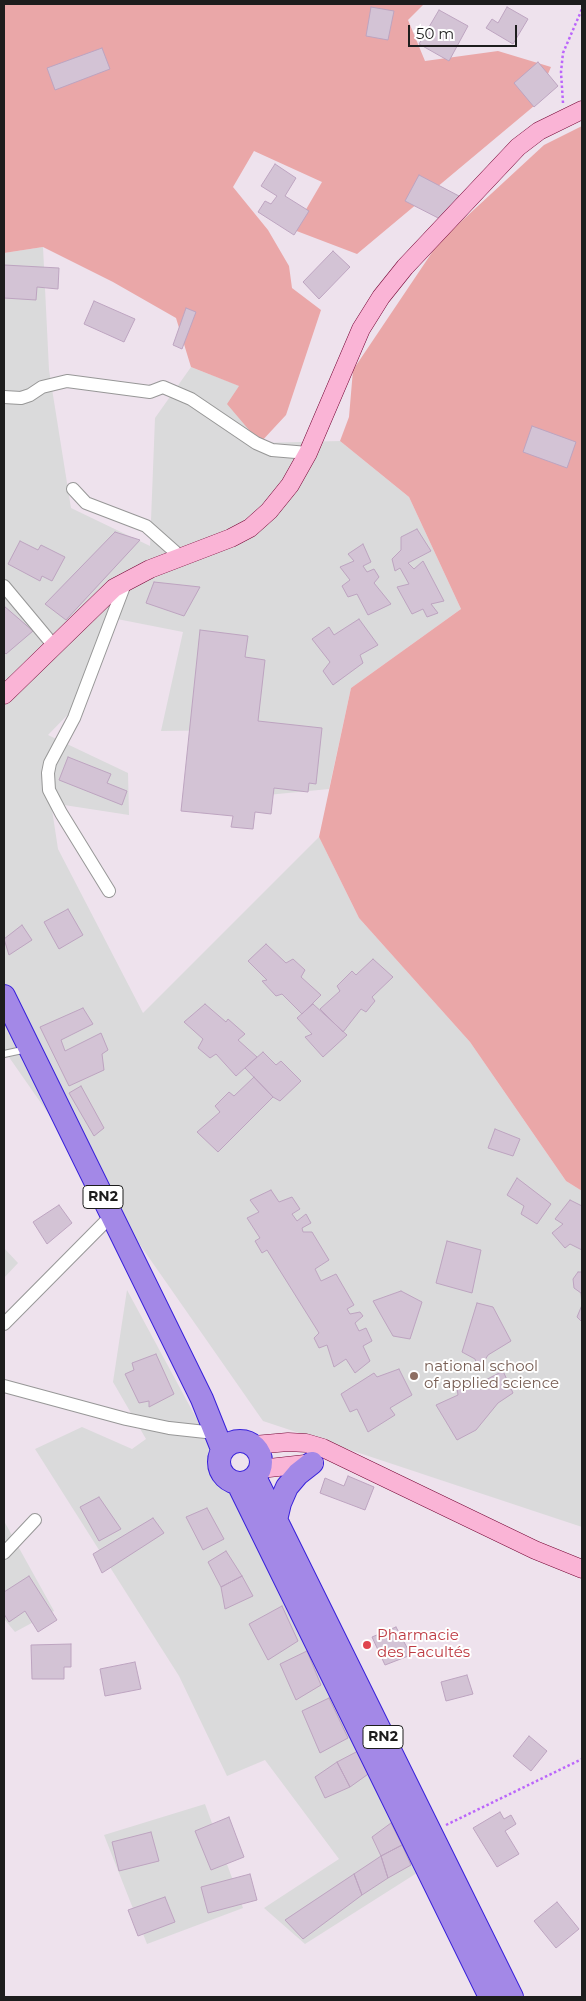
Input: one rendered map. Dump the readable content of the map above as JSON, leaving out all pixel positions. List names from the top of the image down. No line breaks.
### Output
{"streets":{"highway":["RN2"]},"places":["national school of applied science","Pharmacie des Facultés"],"scale_bar":"50 m"}
